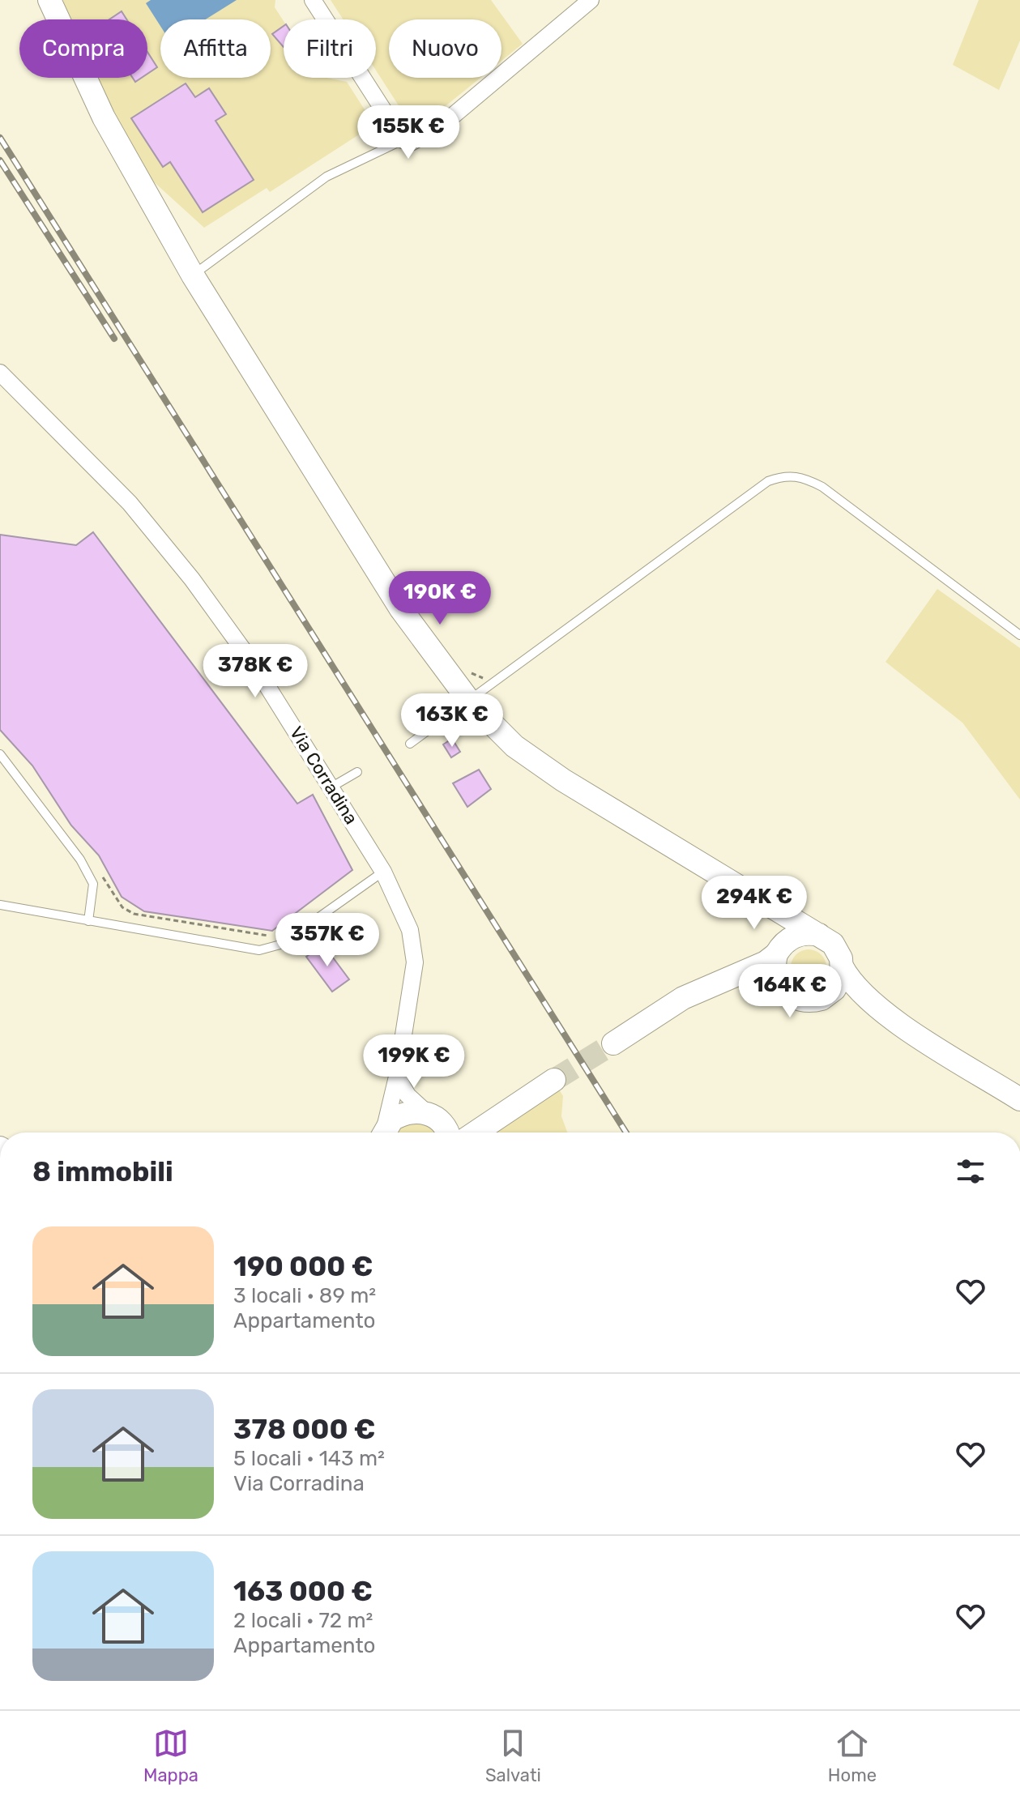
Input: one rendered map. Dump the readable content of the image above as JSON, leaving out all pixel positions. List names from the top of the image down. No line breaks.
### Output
{"streets":{"street":["Via Corradina"]},"page":{"chip":["Compra","Affitta","Filtri","Nuovo"],"price":["155K €","190K €","378K €","163K €","294K €","357K €","164K €","199K €"],"heading":"8 immobili","list":[{"name":"190 000 €","note":"3 locali · 89 m² · Appartamento"},{"name":"378 000 €","note":"5 locali · 143 m² · Via Corradina"},{"name":"163 000 €","note":"2 locali · 72 m² · Appartamento"}],"tabs":["Mappa","Salvati","Home"]}}
